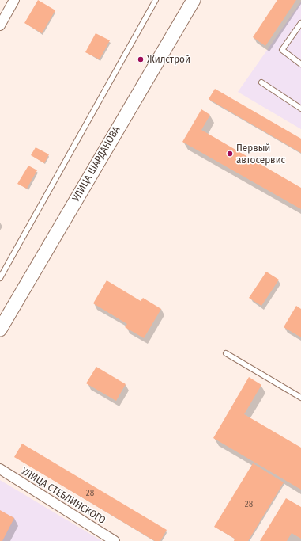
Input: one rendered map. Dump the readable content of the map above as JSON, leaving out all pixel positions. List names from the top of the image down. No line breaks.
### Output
{"streets":{"main road":["УЛИЦА ШАРДАНОВА"],"street":["УЛИЦА СТЕБЛИНСКОГО"]},"places":["Жилстрой","Первый автосервис"],"house_numbers":["28","28"]}
